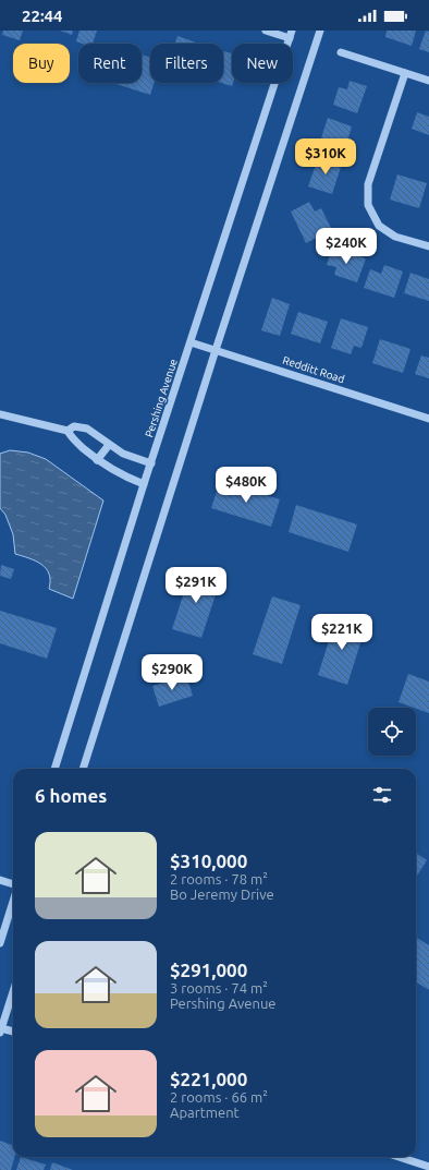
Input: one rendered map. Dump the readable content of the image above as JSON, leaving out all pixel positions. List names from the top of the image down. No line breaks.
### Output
{"streets":{"street":["Redditt Road","Pershing Avenue"]},"crossings":[["Redditt Road","Pershing Avenue"]],"page":{"status":"22:44","chip":["Buy","Rent","Filters","New"],"price":["$310K","$240K","$480K","$291K","$221K","$290K"],"heading":"6 homes","list":[{"name":"$310,000","note":"2 rooms · 78 m² · Bo Jeremy Drive"},{"name":"$291,000","note":"3 rooms · 74 m² · Pershing Avenue"},{"name":"$221,000","note":"2 rooms · 66 m² · Apartment"}]}}
